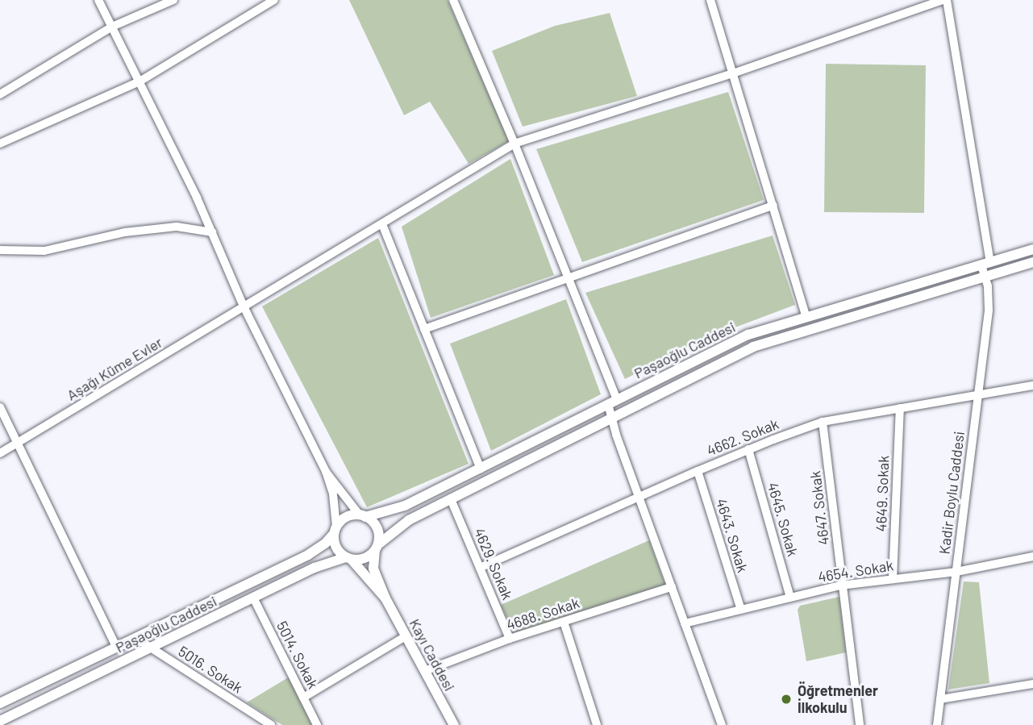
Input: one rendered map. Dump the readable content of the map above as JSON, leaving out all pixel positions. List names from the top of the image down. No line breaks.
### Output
{"streets":{"street":["Paşaoğlu Caddesi","Aşağı Küme Evler","4662. Sokak","Kadir Boylu Caddesi","4649. Sokak","4647. Sokak","4645. Sokak","4643. Sokak","4629. Sokak","4654. Sokak","4688. Sokak","5014. Sokak","Kayı Caddesi","5016. Sokak"]},"crossings":[["Paşaoğlu Caddesi","Kadir Boylu Caddesi"],["Paşaoğlu Caddesi","4629. Sokak"],["Paşaoğlu Caddesi","5014. Sokak"],["Paşaoğlu Caddesi","Kayı Caddesi"],["Paşaoğlu Caddesi","5016. Sokak"],["Aşağı Küme Evler","Kadir Boylu Caddesi"],["4662. Sokak","Kadir Boylu Caddesi"],["4662. Sokak","4649. Sokak"],["4662. Sokak","4647. Sokak"],["4662. Sokak","4645. Sokak"],["4662. Sokak","4643. Sokak"],["4662. Sokak","4629. Sokak"],["Kadir Boylu Caddesi","4654. Sokak"],["4649. Sokak","4654. Sokak"],["4647. Sokak","4654. Sokak"],["4645. Sokak","4654. Sokak"],["4643. Sokak","4654. Sokak"],["4629. Sokak","4688. Sokak"],["4688. Sokak","Kayı Caddesi"]],"places":["Öğretmenler İlkokulu"]}
